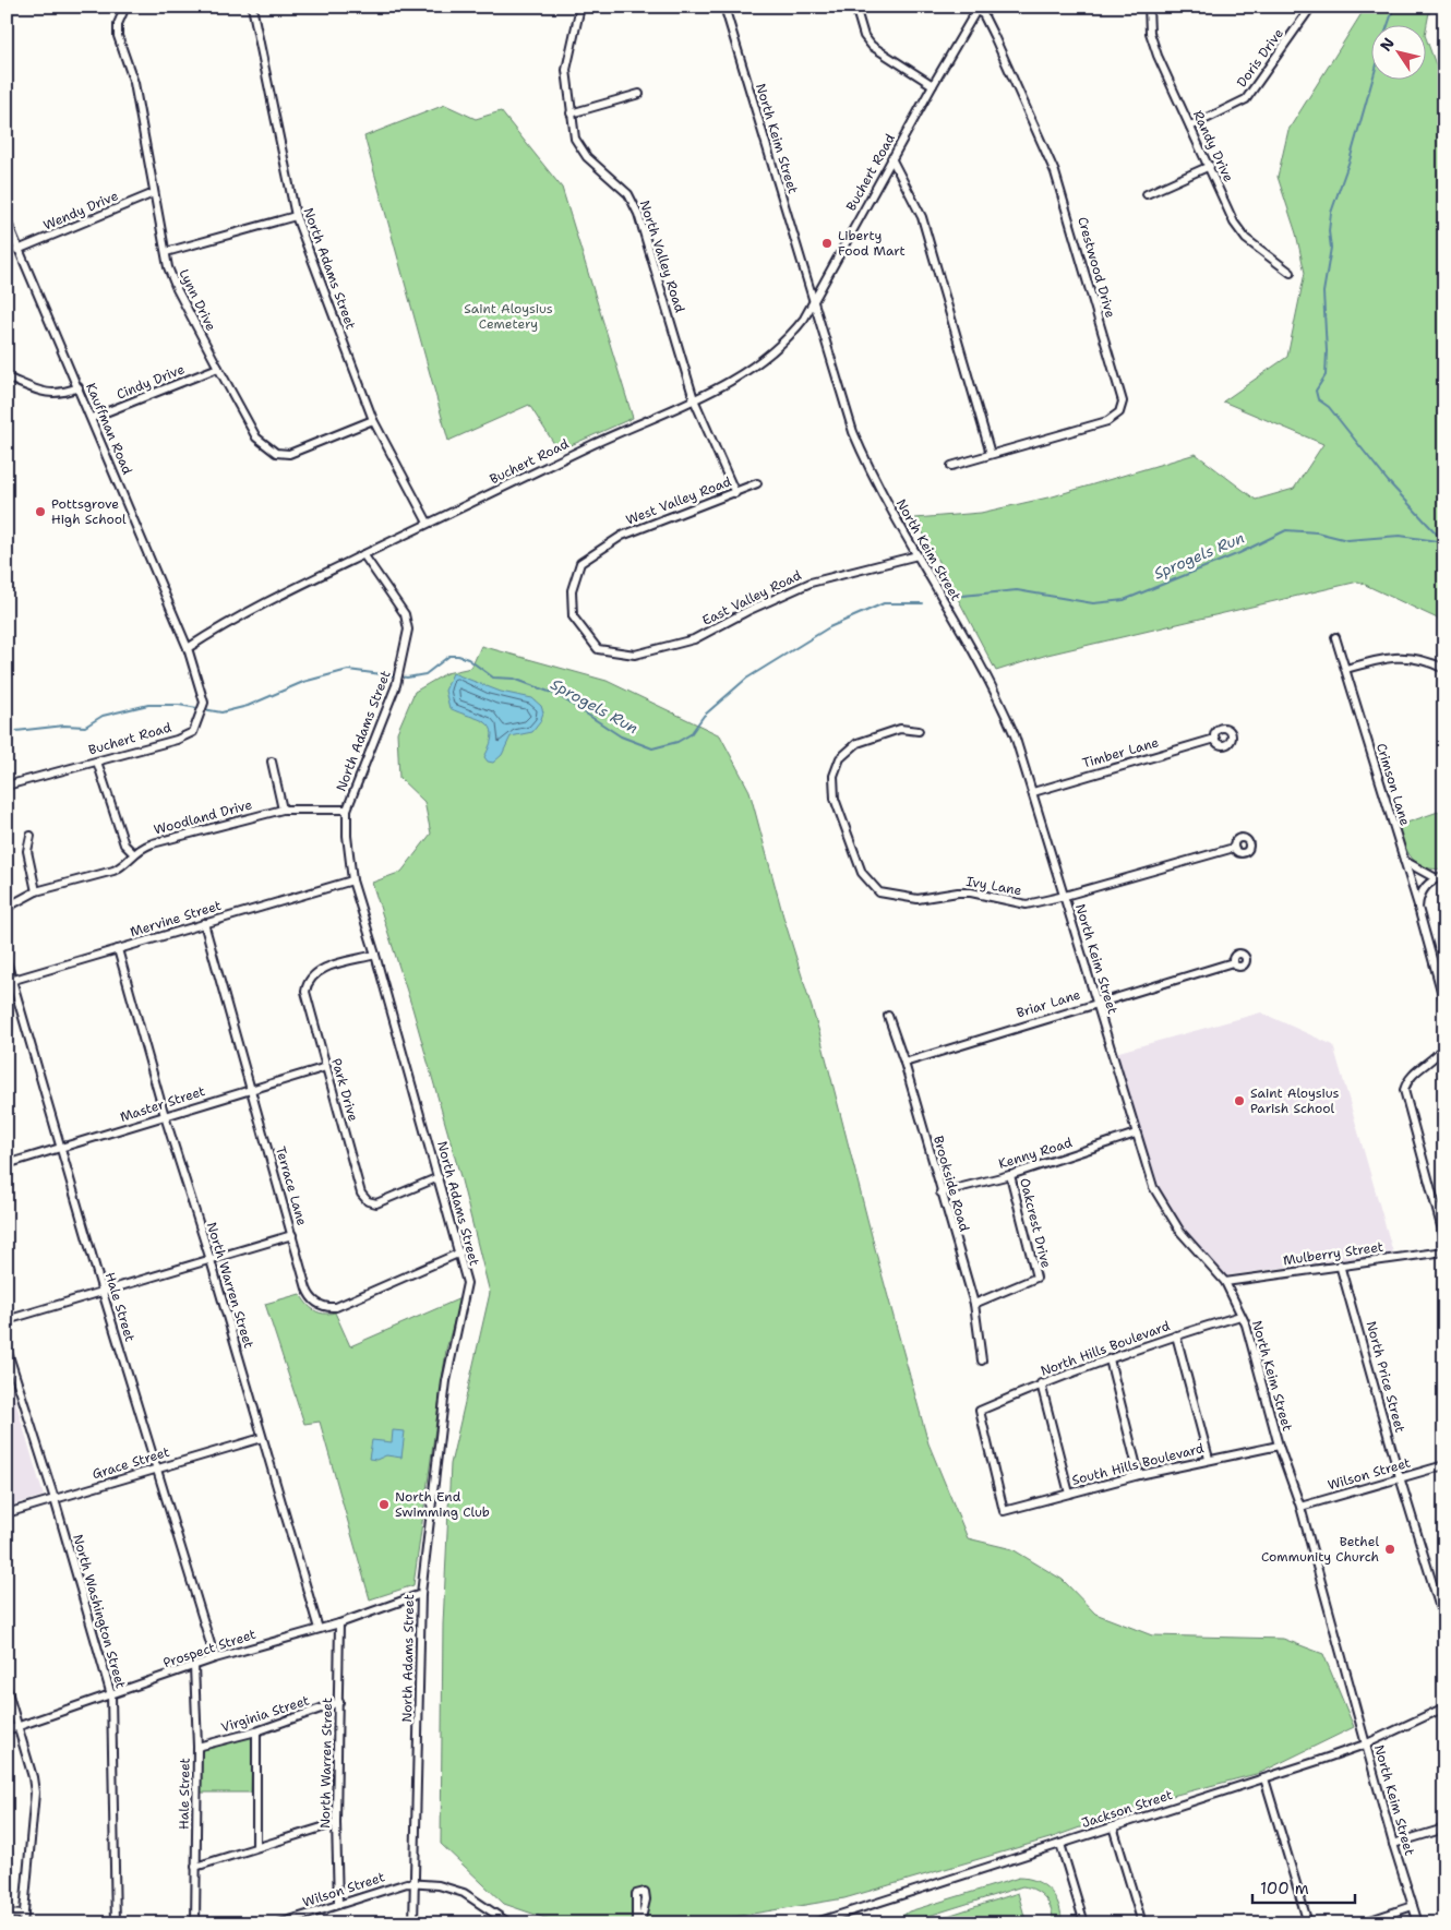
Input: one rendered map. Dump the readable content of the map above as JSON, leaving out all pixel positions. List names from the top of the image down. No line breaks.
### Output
{"streets":{"street":["Doris Drive","North Keim Street","Randy Drive","Buchert Road","Wendy Drive","North Valley Road","Crestwood Drive","North Adams Street","Lynn Drive","Cindy Drive","Kauffman Road","West Valley Road","East Valley Road","Timber Lane","Crimson Lane","Woodland Drive","Ivy Lane","Mervine Street","Briar Lane","Park Drive","Master Street","Kenny Road","Brookside Road","Terrace Lane","Oakcrest Drive","Mulberry Street","North Warren Street","Hale Street","North Hills Boulevard","North Price Street","Grace Street","South Hills Boulevard","Wilson Street","North Washington Street","Prospect Street","Virginia Street","Jackson Street"]},"crossings":[["Doris Drive","Randy Drive"],["North Keim Street","Buchert Road"],["North Keim Street","East Valley Road"],["North Keim Street","Timber Lane"],["North Keim Street","Ivy Lane"],["North Keim Street","Briar Lane"],["North Keim Street","Kenny Road"],["North Keim Street","Mulberry Street"],["North Keim Street","North Hills Boulevard"],["North Keim Street","South Hills Boulevard"],["North Keim Street","Wilson Street"],["North Keim Street","Jackson Street"],["Buchert Road","North Valley Road"],["Buchert Road","Crestwood Drive"],["Buchert Road","North Adams Street"],["Buchert Road","Kauffman Road"],["Wendy Drive","Lynn Drive"],["Wendy Drive","Kauffman Road"],["North Valley Road","West Valley Road"],["North Adams Street","Lynn Drive"],["North Adams Street","Woodland Drive"],["North Adams Street","Mervine Street"],["North Adams Street","Park Drive"],["North Adams Street","Terrace Lane"],["North Adams Street","Wilson Street"],["North Adams Street","Prospect Street"],["Lynn Drive","Cindy Drive"],["Cindy Drive","Kauffman Road"],["West Valley Road","East Valley Road"],["Mervine Street","Terrace Lane"],["Mervine Street","North Warren Street"],["Mervine Street","Hale Street"],["Briar Lane","Brookside Road"],["Park Drive","Master Street"],["Master Street","Terrace Lane"],["Master Street","North Warren Street"],["Master Street","Hale Street"],["Kenny Road","Brookside Road"],["Kenny Road","Oakcrest Drive"],["Brookside Road","Oakcrest Drive"],["Mulberry Street","North Price Street"],["North Warren Street","Grace Street"],["North Warren Street","Wilson Street"],["North Warren Street","Prospect Street"],["North Warren Street","Virginia Street"],["Hale Street","Grace Street"],["Hale Street","Prospect Street"],["Hale Street","Virginia Street"],["North Hills Boulevard","South Hills Boulevard"],["North Price Street","Wilson Street"],["Grace Street","North Washington Street"],["North Washington Street","Prospect Street"]],"water":["Sprogels Run"],"parks":["Saint Aloysius Cemetery"],"places":["Liberty Food Mart","Pottsgrove High School","Saint Aloysius Parish School","North End Swimming Club","Bethel Community Church"],"scale_bar":"100 m","north":"top left"}
